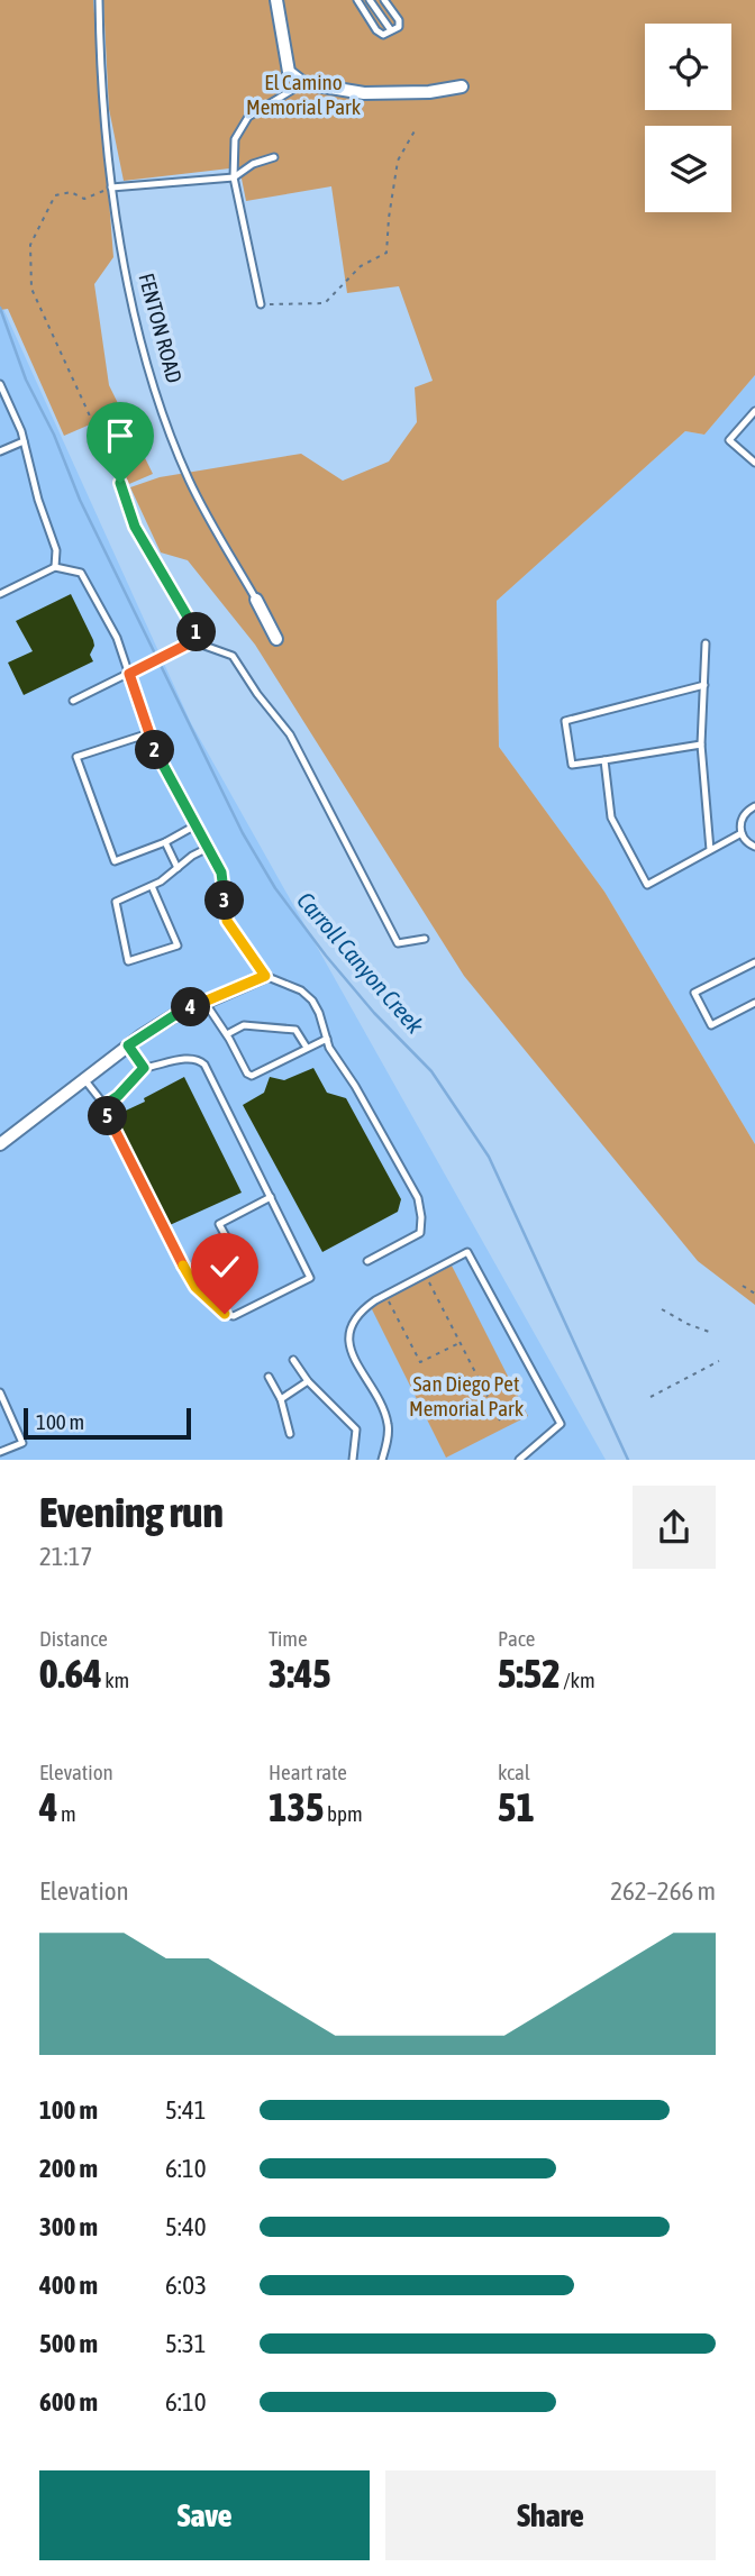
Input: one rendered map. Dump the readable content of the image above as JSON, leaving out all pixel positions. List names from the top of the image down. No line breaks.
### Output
{"streets":{"street":["FENTON ROAD"]},"water":["Carroll Canyon Creek"],"parks":["El Camino Memorial Park","San Diego Pet Memorial Park"],"scale_bar":"100 m","page":{"pins":["1","2","3","4","5"],"scale":"100 m","heading":["Evening run","21:17"],"stats":[["Distance","0.64 km"],["Time","3:45"],["Pace","5:52 /km"],["Elevation","4 m"],["Heart rate","135 bpm"],["kcal","51"]],"chart":["Elevation","262–266 m"],"list":[{"name":"100 m","note":"5:41"},{"name":"200 m","note":"6:10"},{"name":"300 m","note":"5:40"},{"name":"400 m","note":"6:03"},{"name":"500 m","note":"5:31"},{"name":"600 m","note":"6:10"}],"buttons":["Save","Share"]}}
